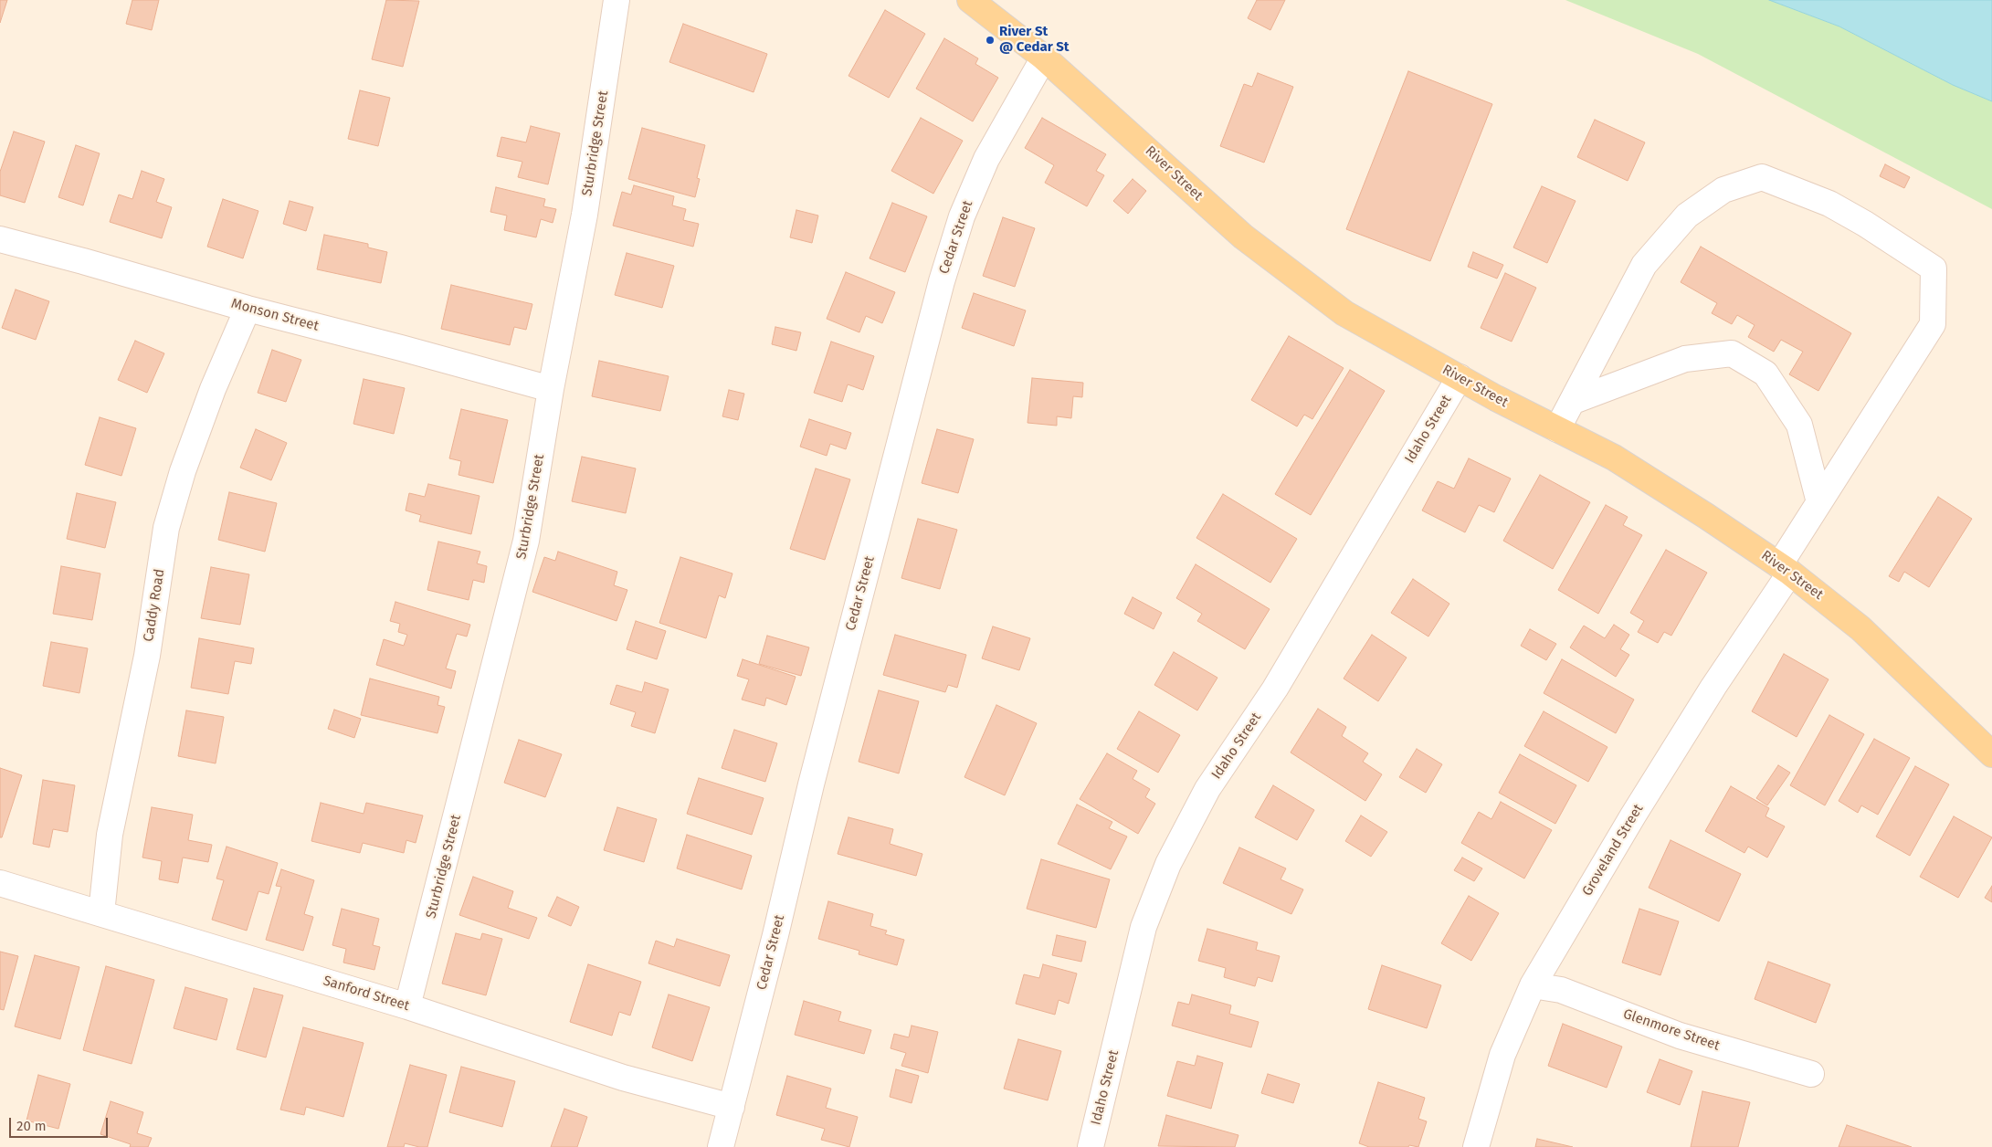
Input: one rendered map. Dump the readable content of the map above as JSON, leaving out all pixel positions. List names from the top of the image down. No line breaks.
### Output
{"streets":{"main road":["River Street"],"street":["Sturbridge Street","Cedar Street","Monson Street","Idaho Street","Caddy Road","Groveland Street","Sanford Street","Glenmore Street"]},"crossings":[["Sturbridge Street","Monson Street"],["Sturbridge Street","Sanford Street"],["River Street","Cedar Street"],["River Street","Idaho Street"],["River Street","Groveland Street"],["Cedar Street","Sanford Street"],["Monson Street","Caddy Road"],["Caddy Road","Sanford Street"],["Groveland Street","Glenmore Street"]],"places":["River St @ Cedar St"],"scale_bar":"20 m"}
